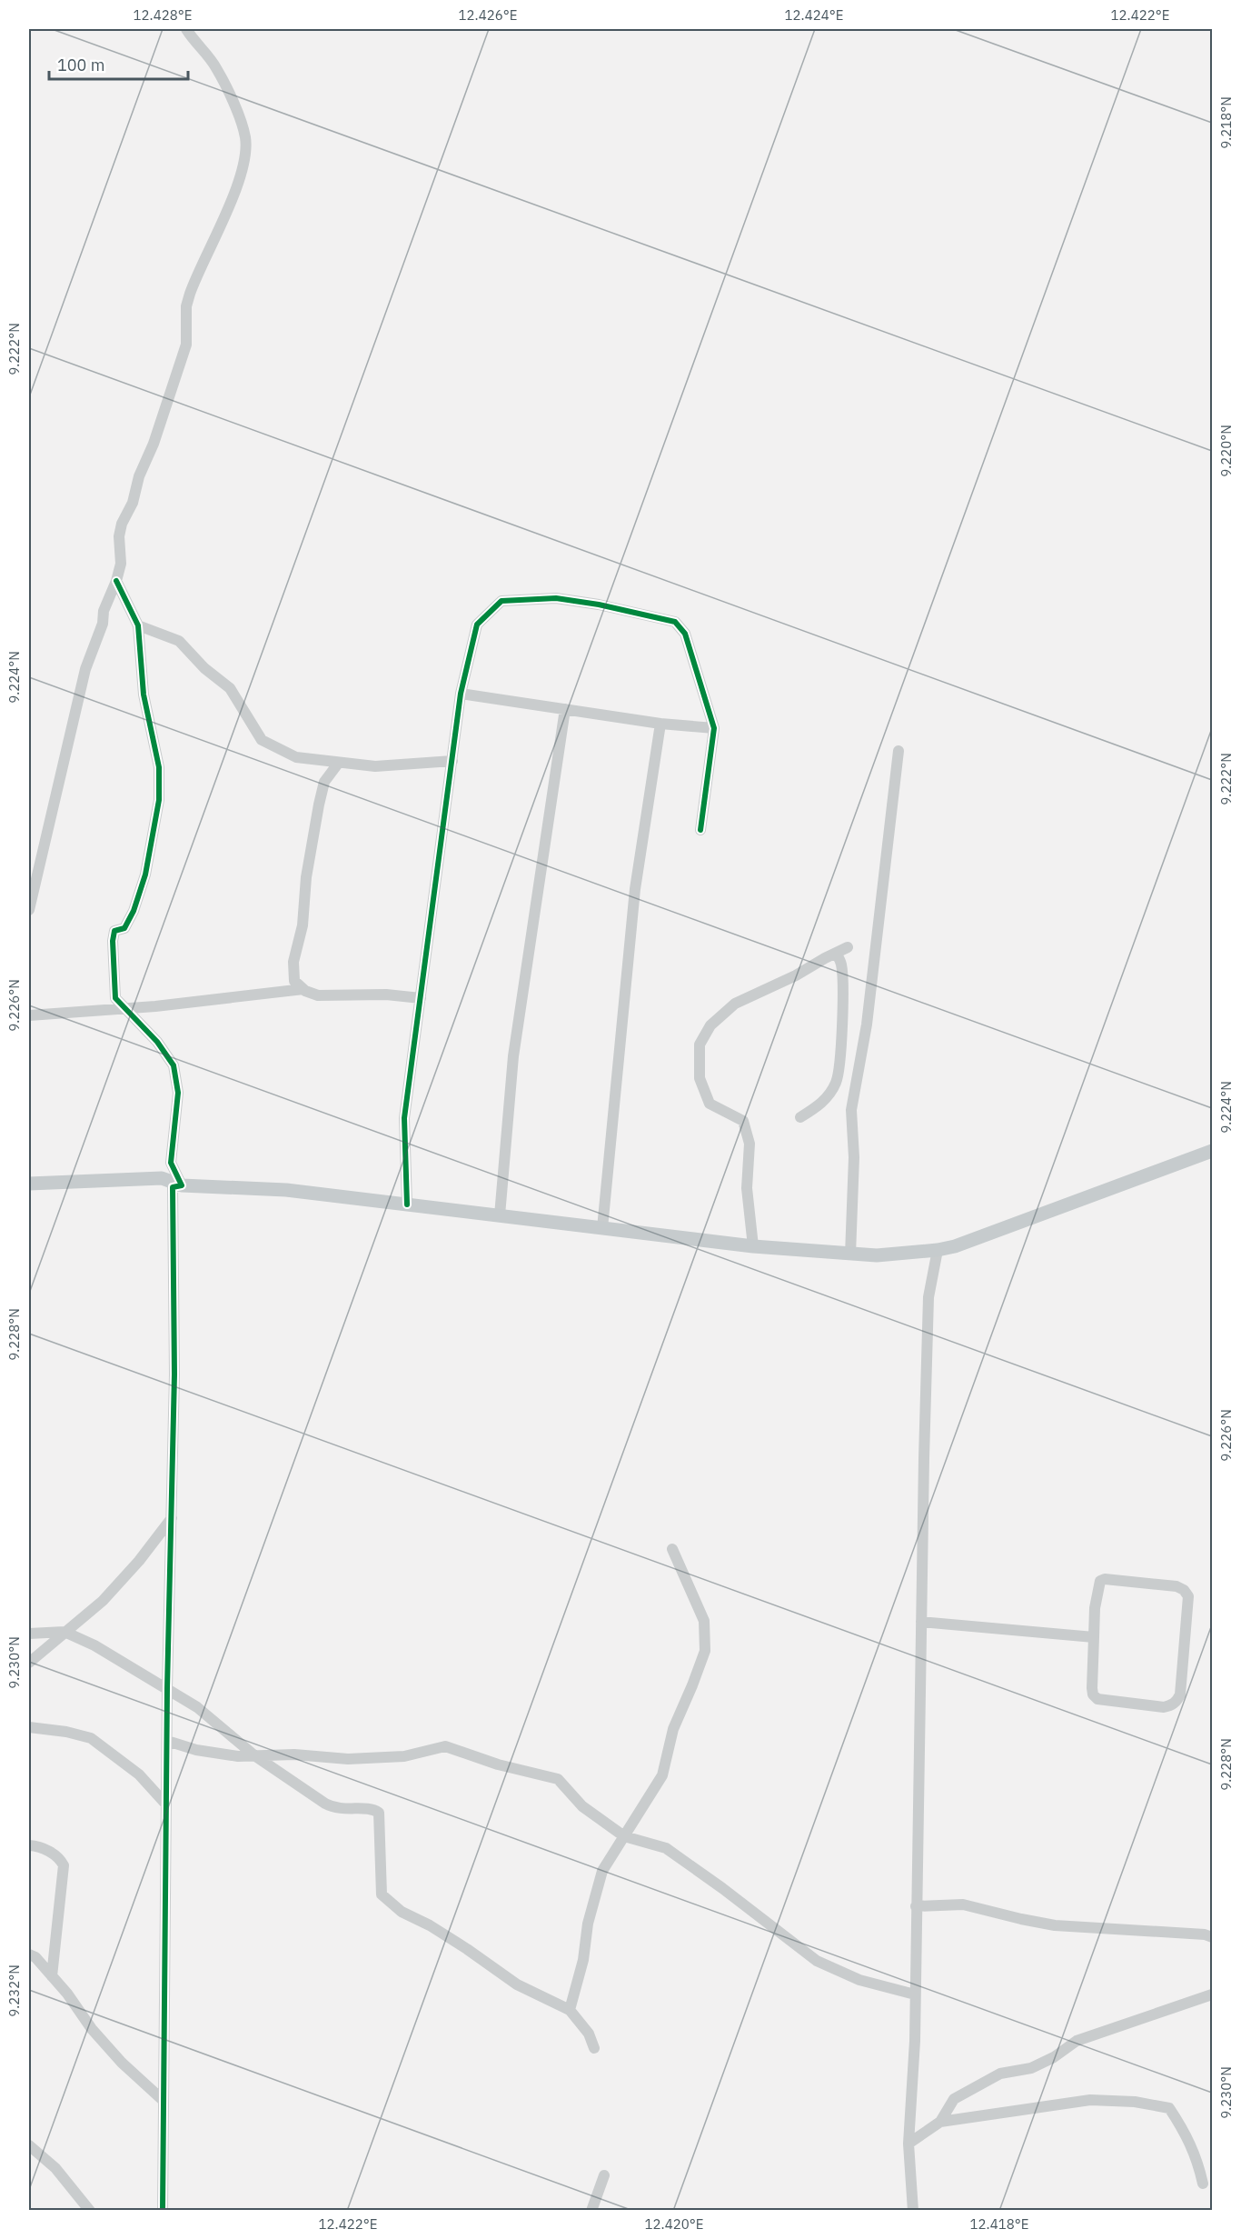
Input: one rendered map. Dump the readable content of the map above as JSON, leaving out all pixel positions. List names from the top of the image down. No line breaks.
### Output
{"scale_bar":"100 m","coordinates":["12.428°E","12.426°E","12.424°E","12.422°E","9.218°N","9.222°N","9.220°N","9.224°N","9.226°N","9.228°N","9.230°N","9.232°N","12.420°E","12.418°E"]}
